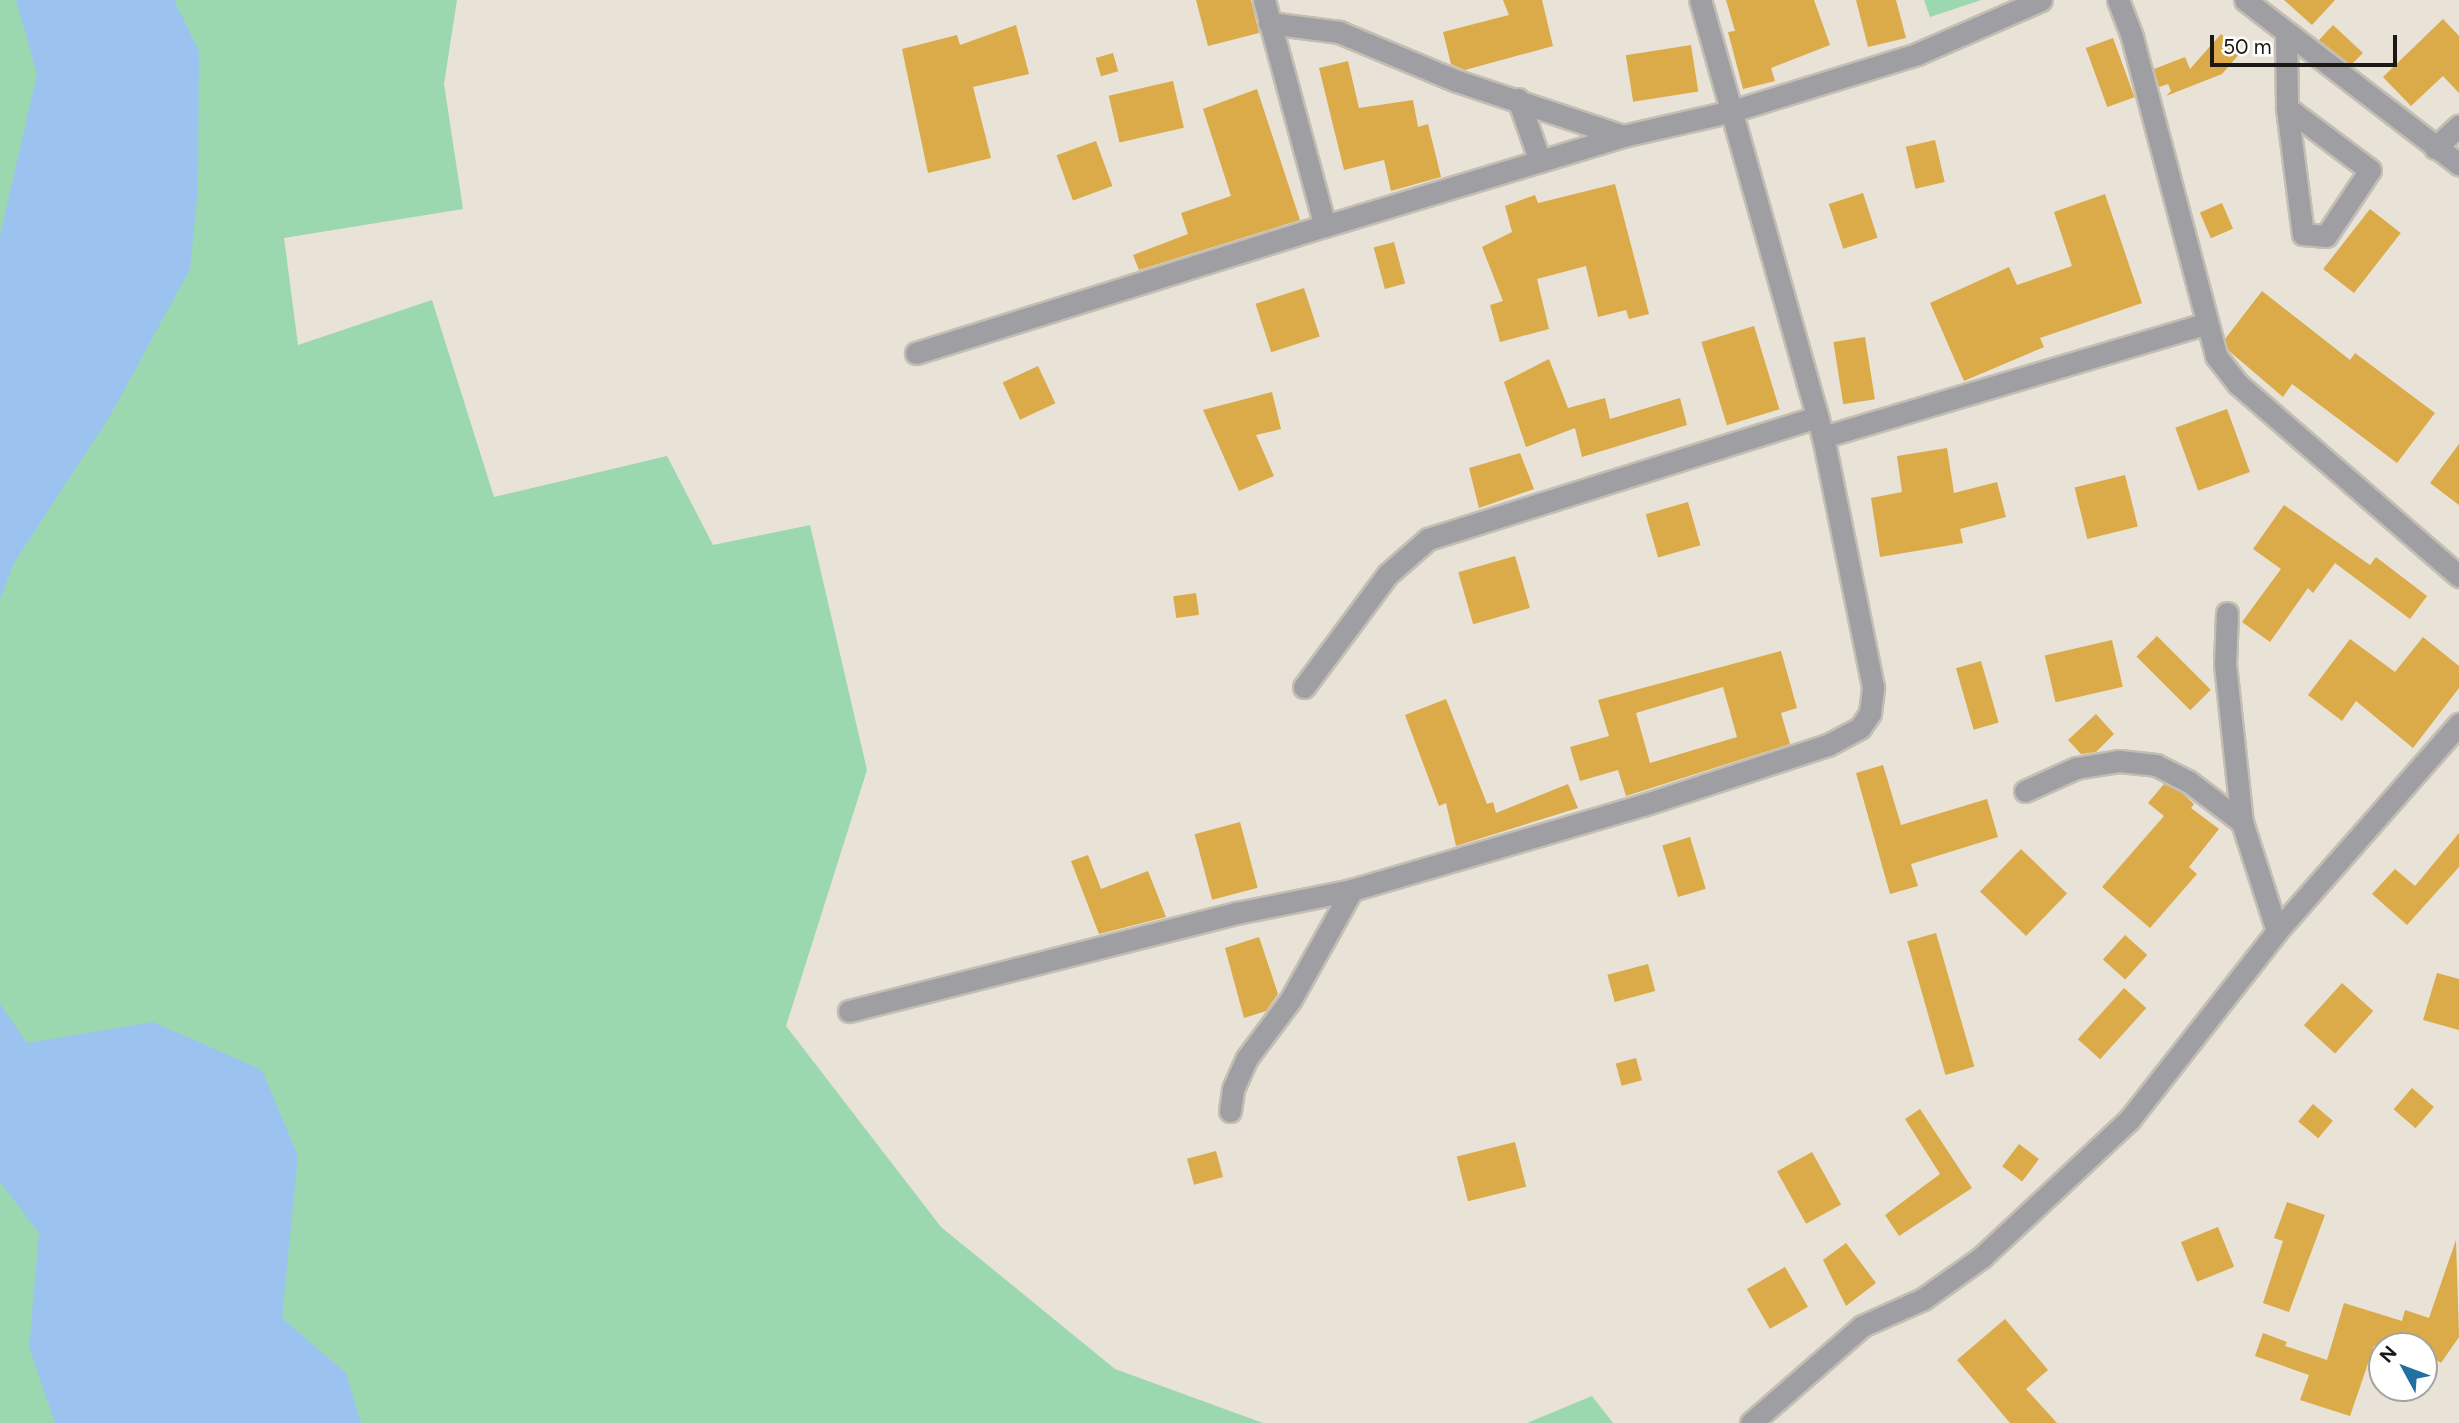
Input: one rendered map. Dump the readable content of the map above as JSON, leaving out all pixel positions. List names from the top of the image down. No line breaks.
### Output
{"scale_bar":"50 m","north":"top left"}
